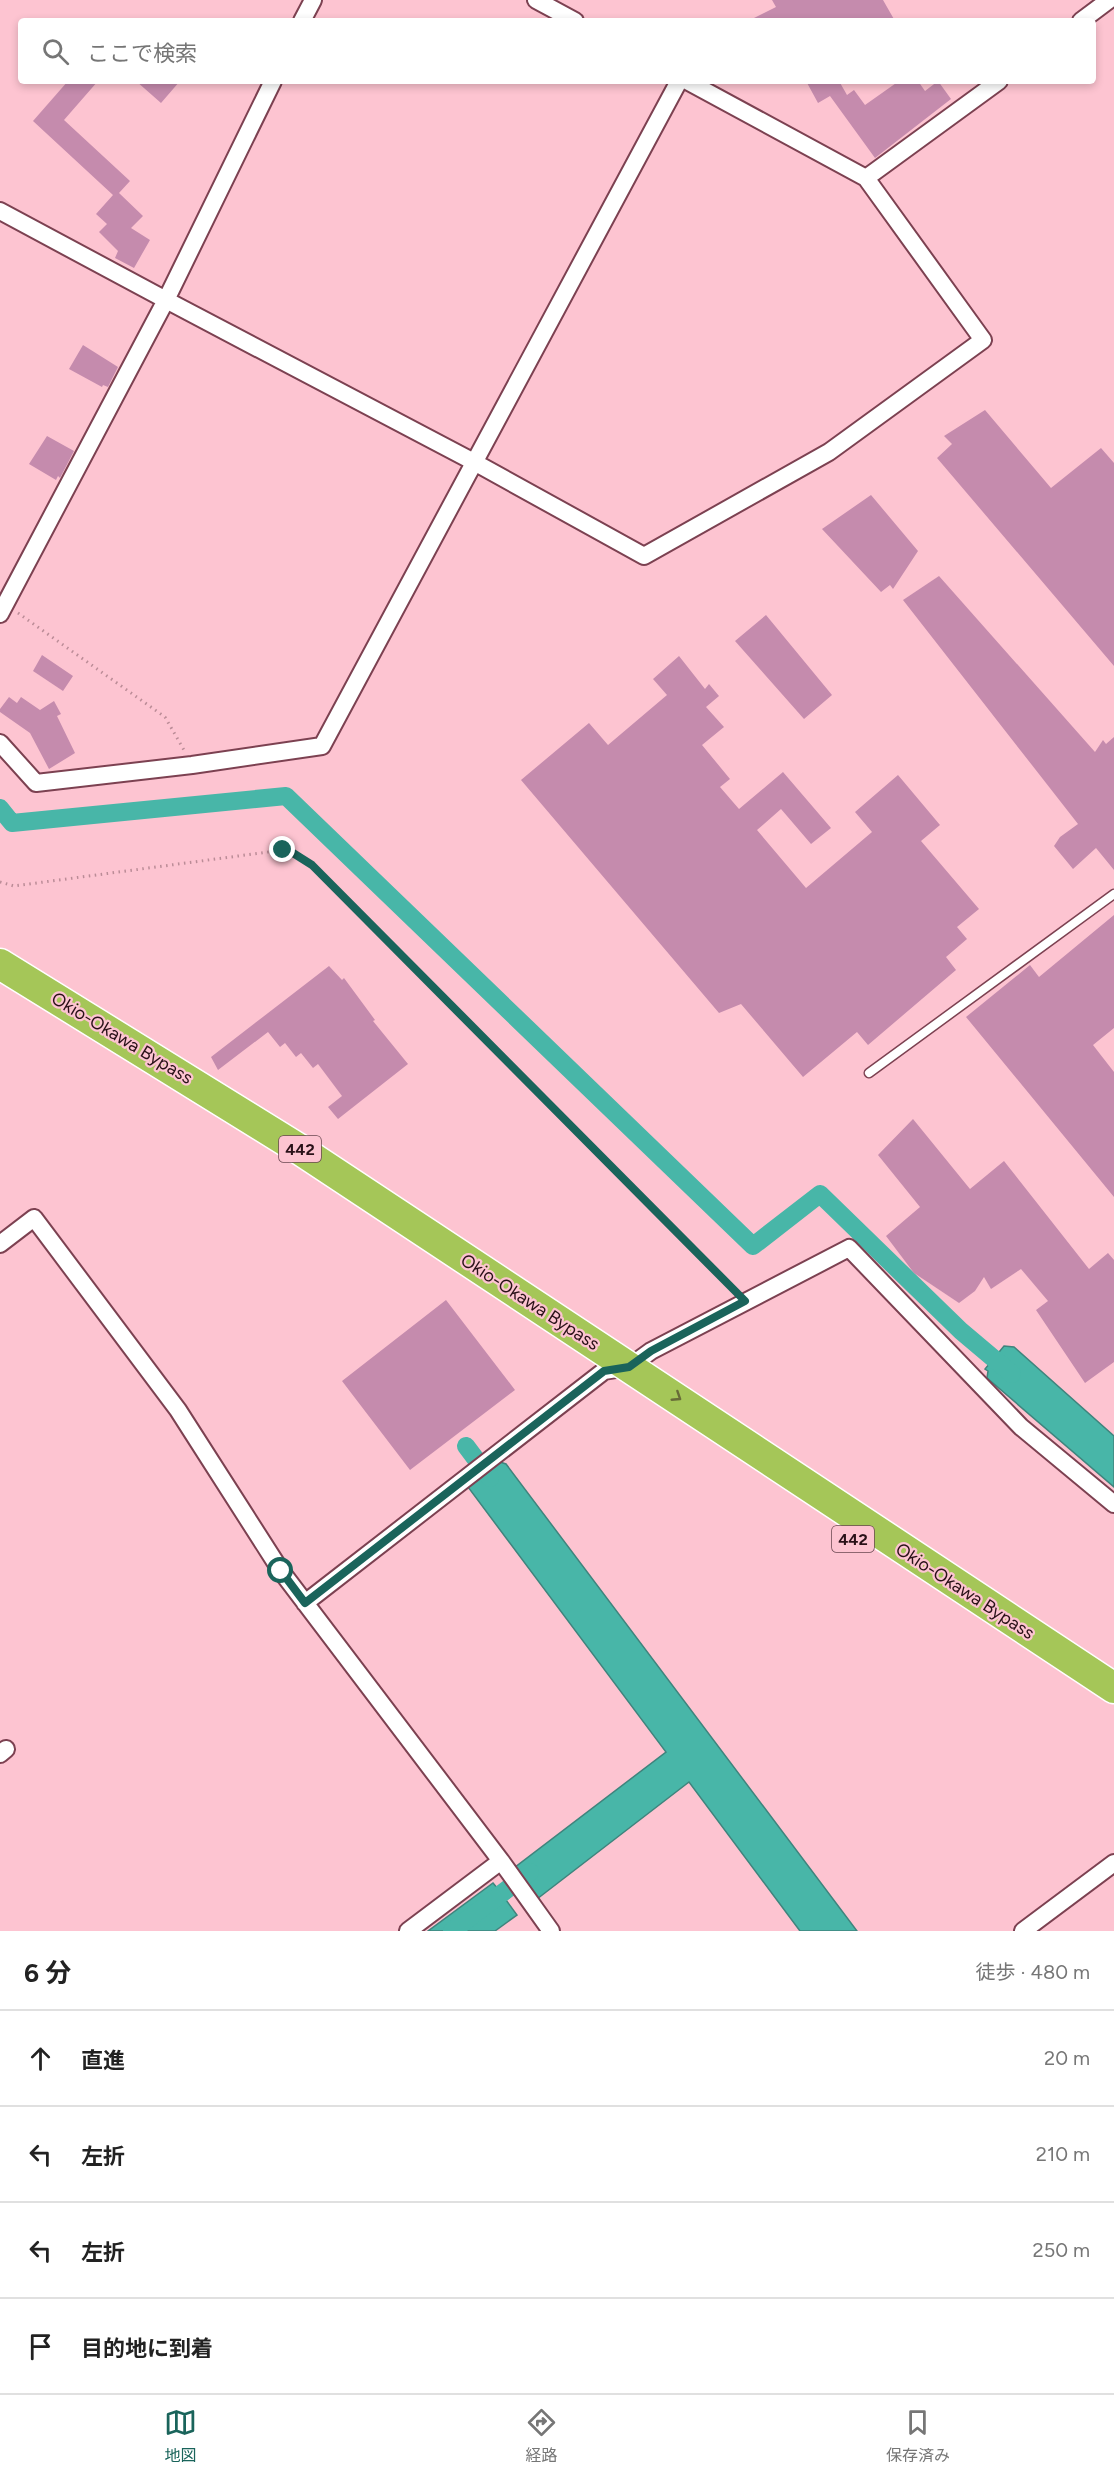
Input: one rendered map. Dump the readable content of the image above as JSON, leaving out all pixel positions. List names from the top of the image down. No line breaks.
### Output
{"streets":{"highway":["Okio-Okawa Bypass","442"]},"page":{"search":"ここで検索","heading":["6 分","徒歩 · 480 m"],"list":[["直進","20 m"],["左折","210 m"],["左折","250 m"],"目的地に到着"],"nav":["地図","経路","保存済み"]}}
